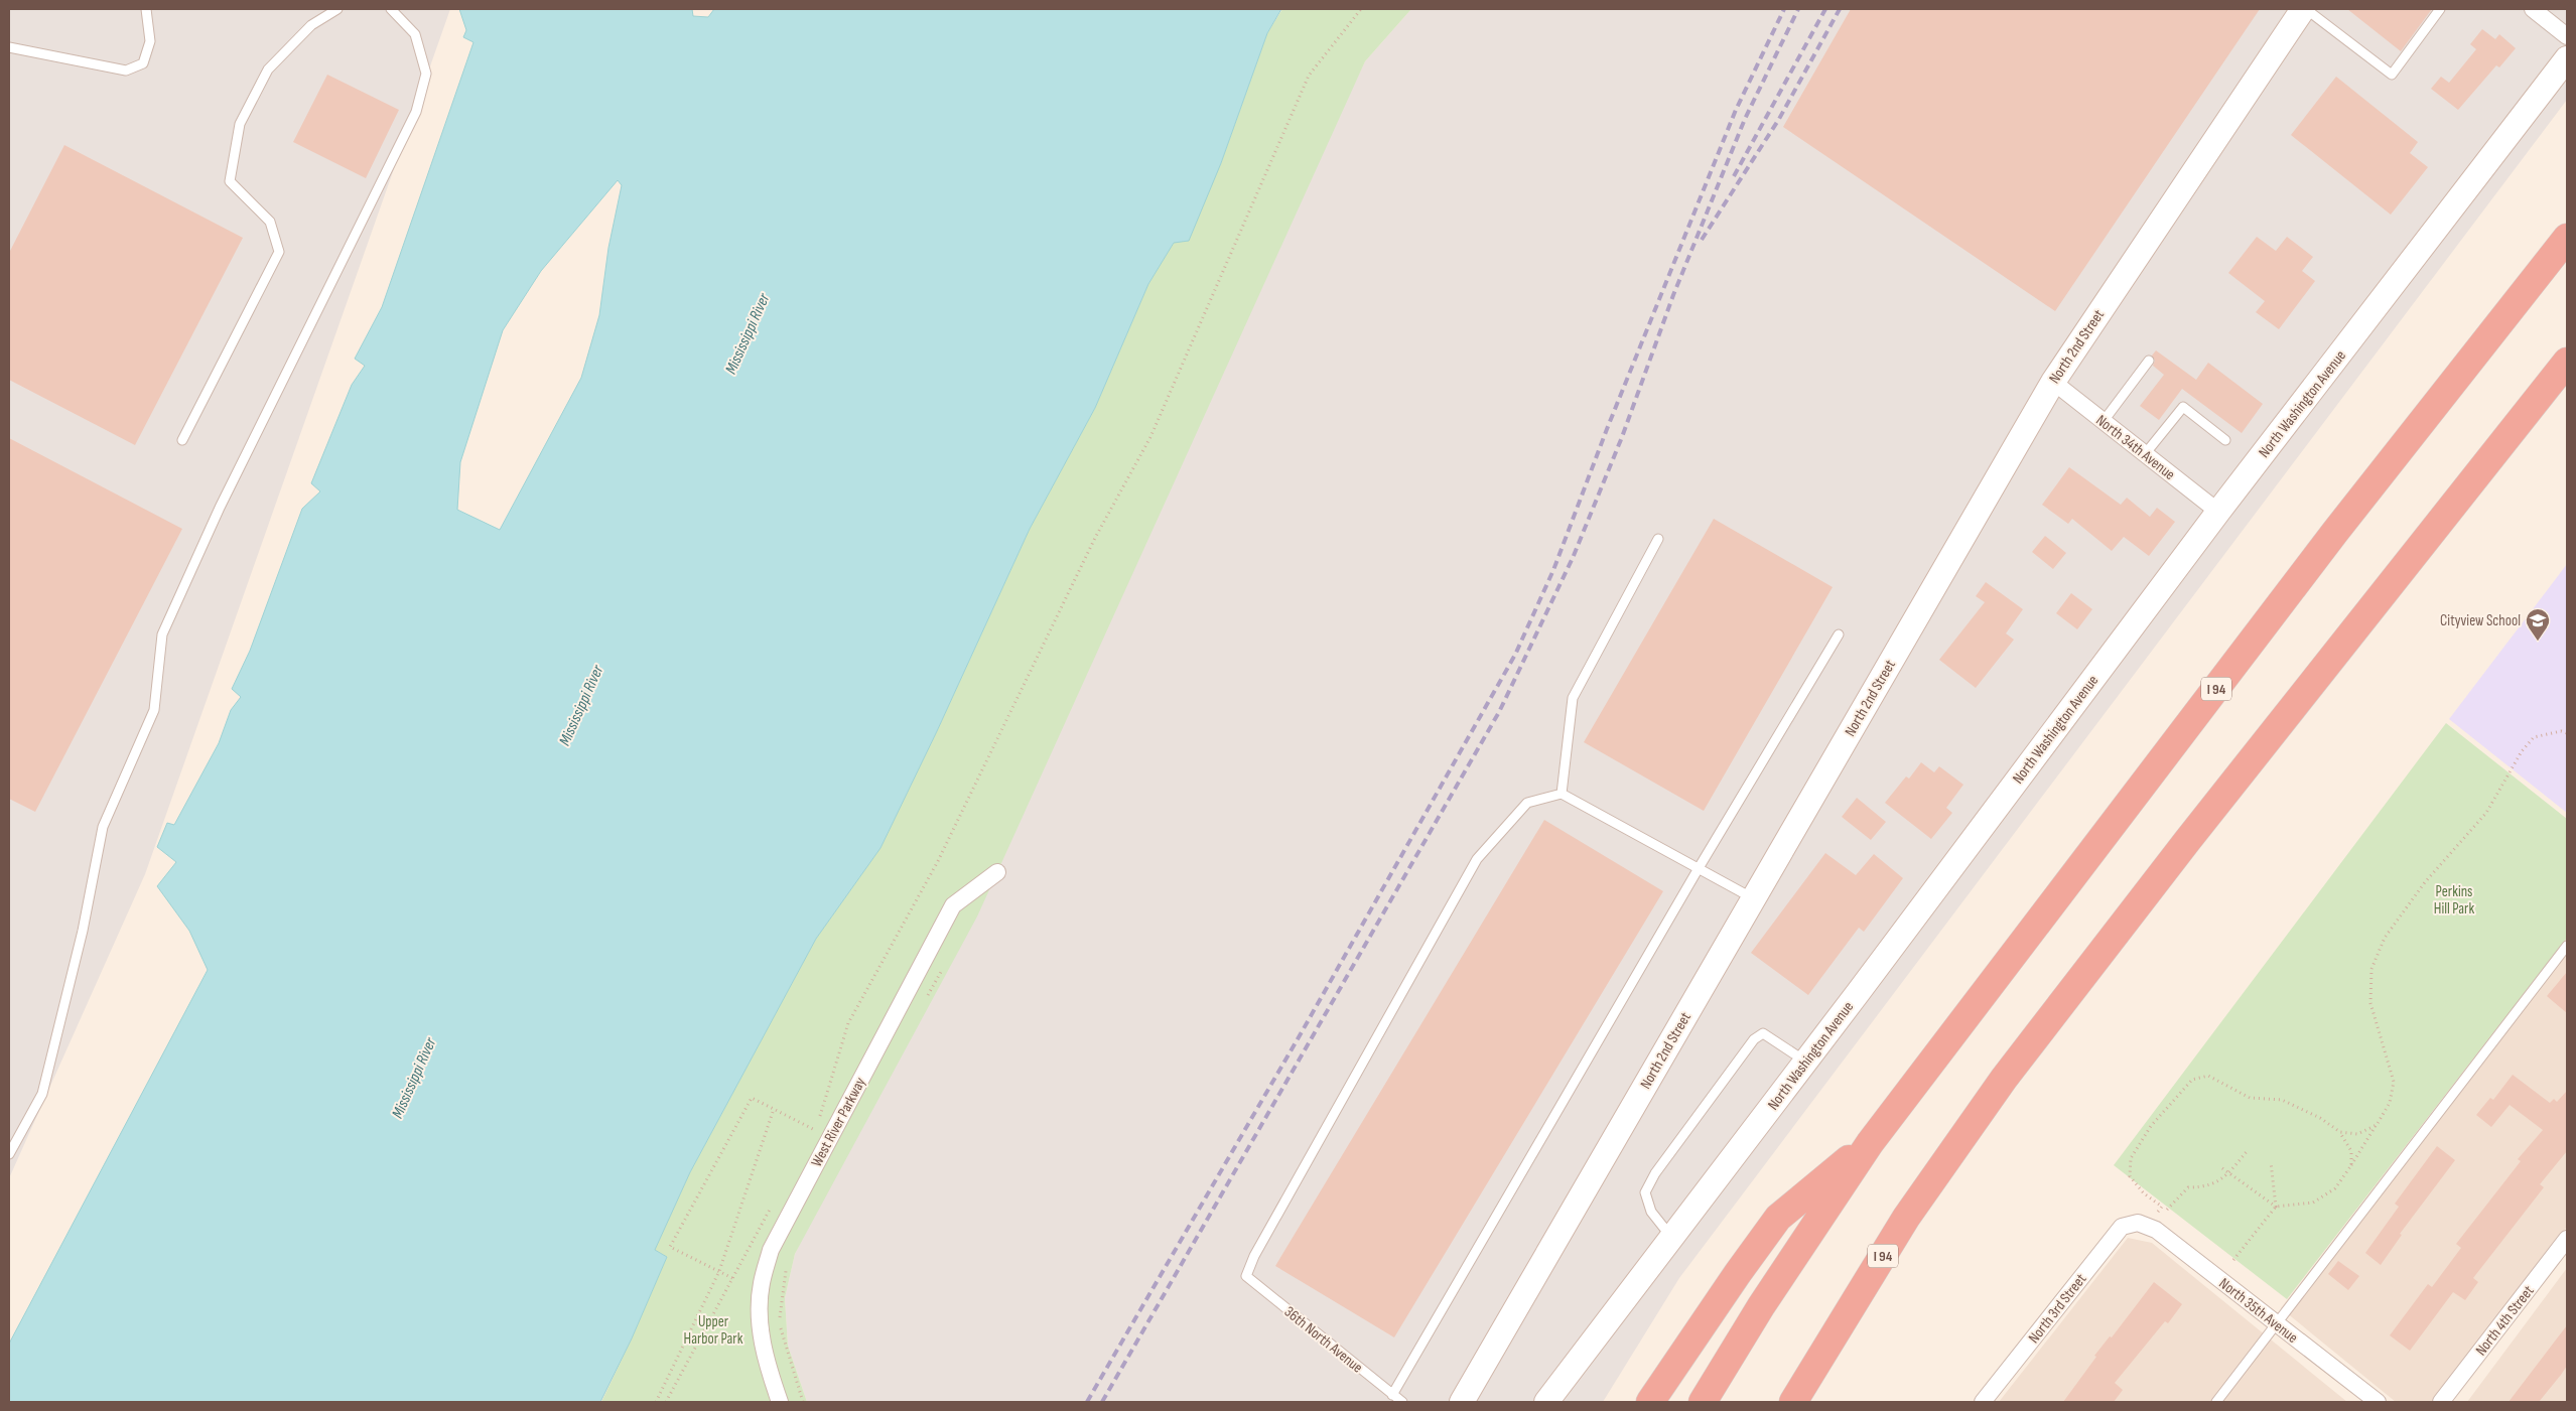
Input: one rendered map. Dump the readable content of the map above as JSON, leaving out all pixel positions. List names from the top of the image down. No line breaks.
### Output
{"streets":{"highway":["I 94"],"street":["North 2nd Street","North Washington Avenue","North 34th Avenue","West River Parkway","North 3rd Street","North 35th Avenue","North 4th Street"],"lane":["36th North Avenue"]},"crossings":[["North 2nd Street","North 34th Avenue"],["North Washington Avenue","North 34th Avenue"],["North 3rd Street","North 35th Avenue"]],"water":["Mississippi River"],"parks":["Perkins Hill Park","Upper Harbor Park"],"places":{"school or university":["Cityview School"]}}
